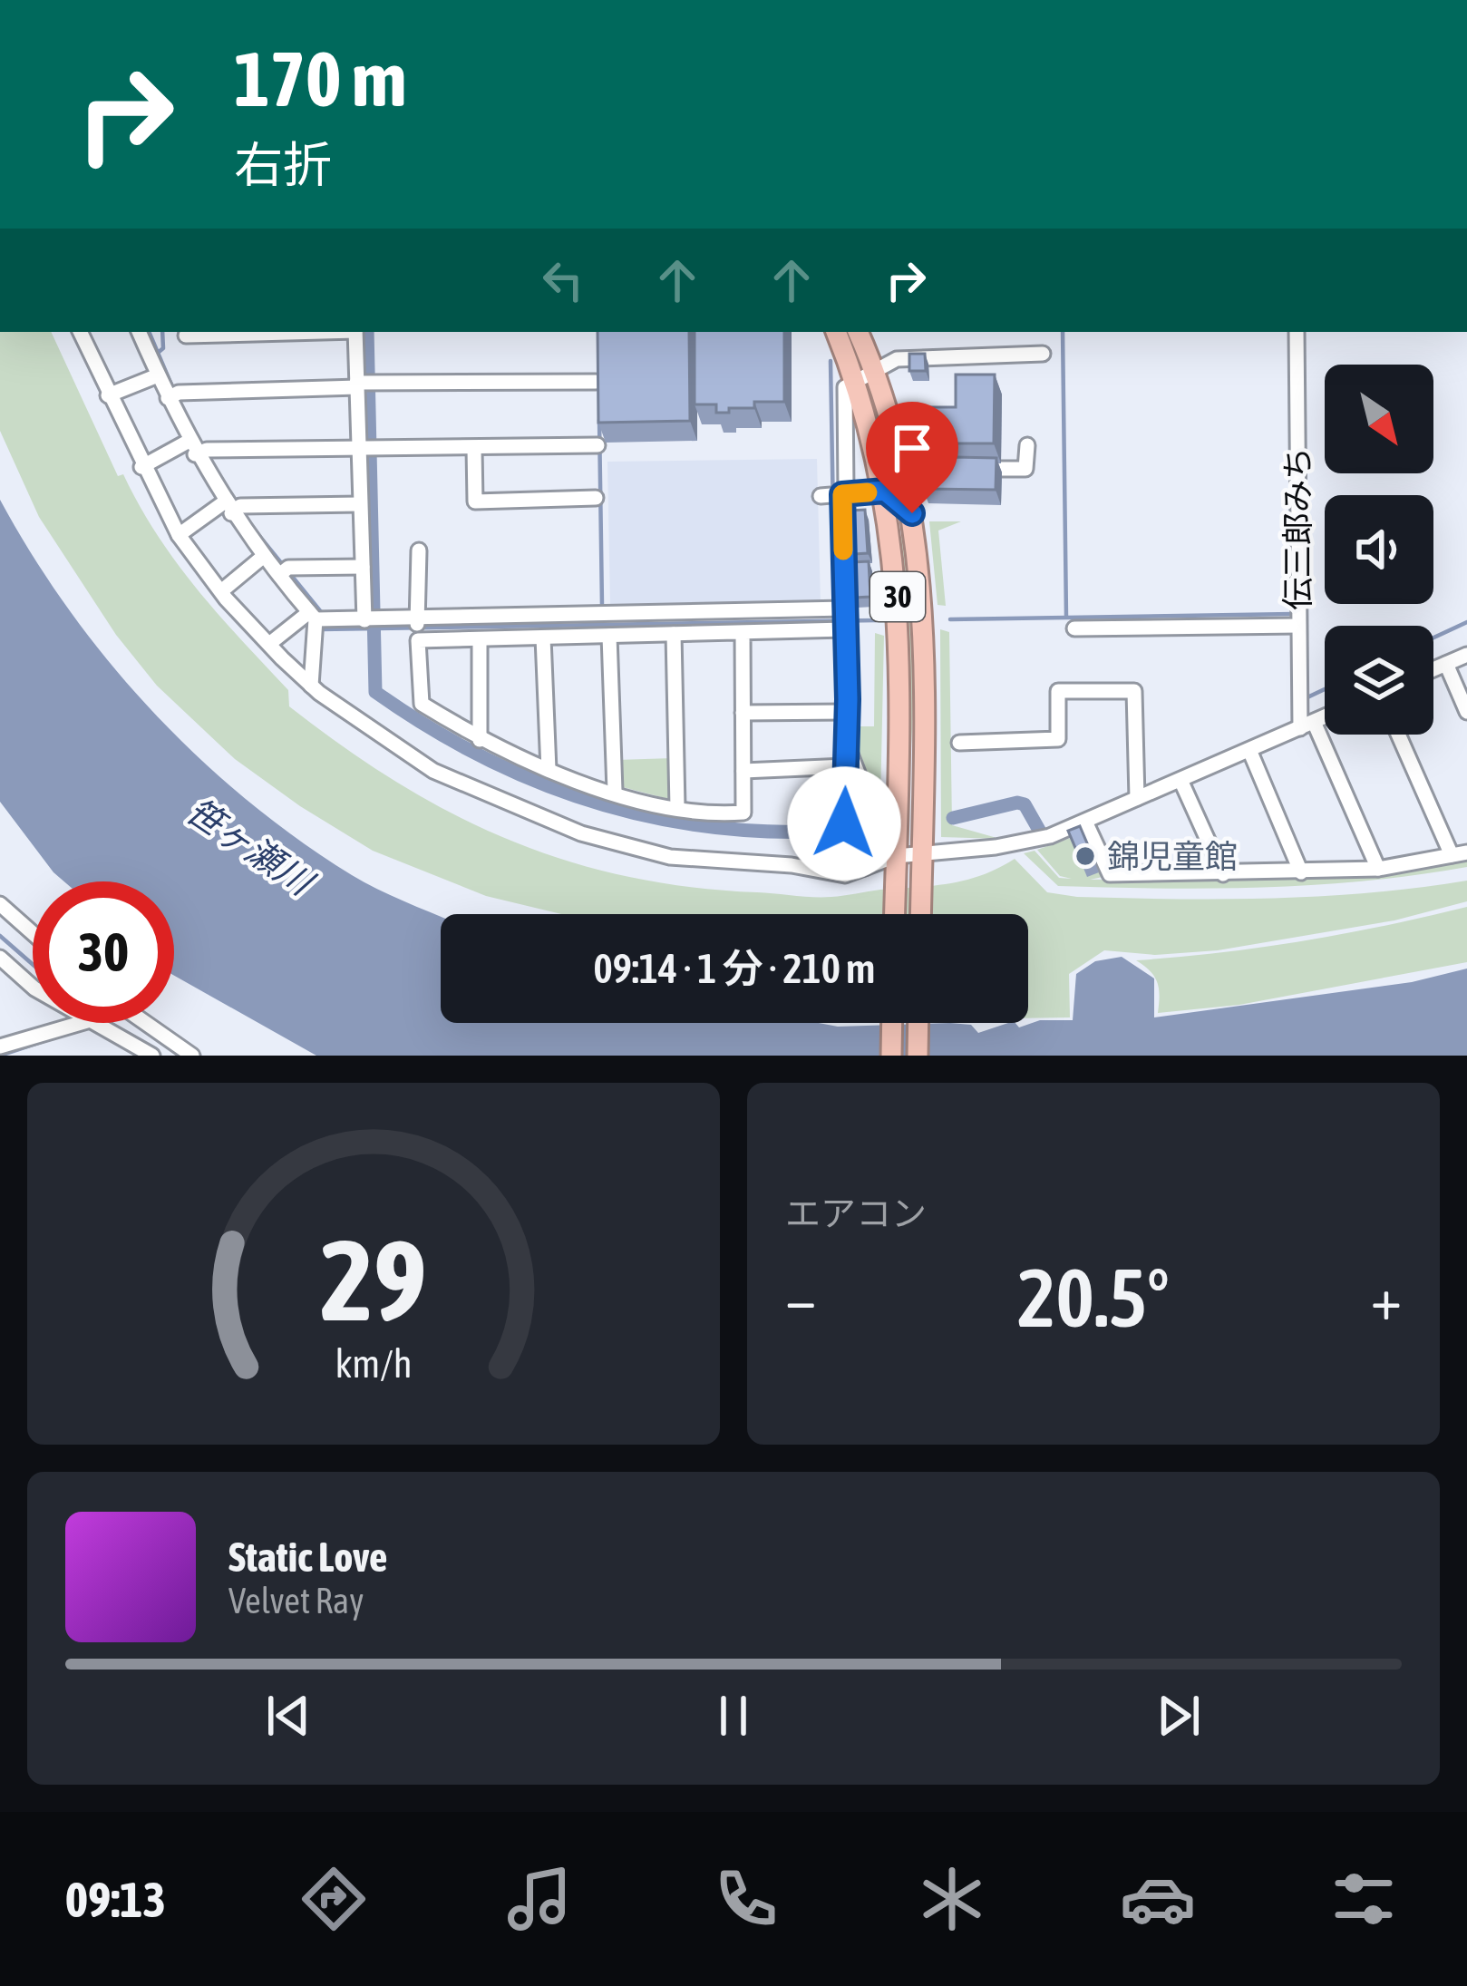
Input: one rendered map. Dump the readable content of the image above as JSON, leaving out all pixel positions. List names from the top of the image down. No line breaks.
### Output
{"streets":{"highway":["30"],"street":["伝三郎みち"]},"water":["笹ヶ瀬川"],"places":["錦児童館"],"north":"bottom right","page":{"turn":["170 m","右折"],"limit":"30","trip":"09:14 · 1 分 · 210 m","tile":"エアコン","heat":["−","20.5°","+"],"song":["Static Love","Velvet Ray"],"tabs":"09:13","gauge":["29","km/h"]}}
